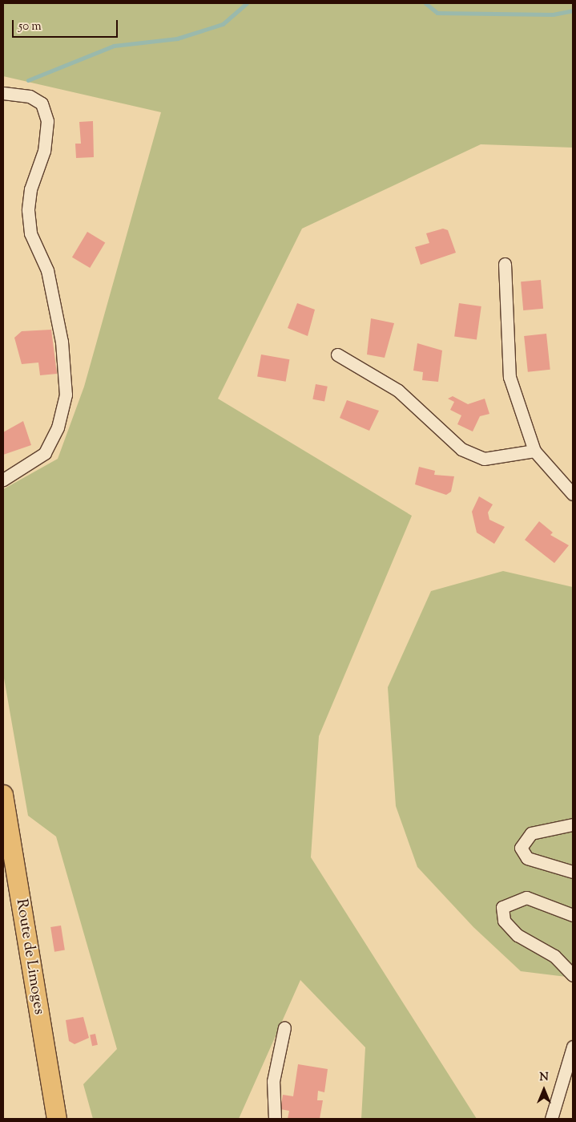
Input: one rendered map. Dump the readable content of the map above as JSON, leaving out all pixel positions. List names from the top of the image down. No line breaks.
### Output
{"streets":{"main road":["Route de Limoges"]},"scale_bar":"50 m","north":"top"}
